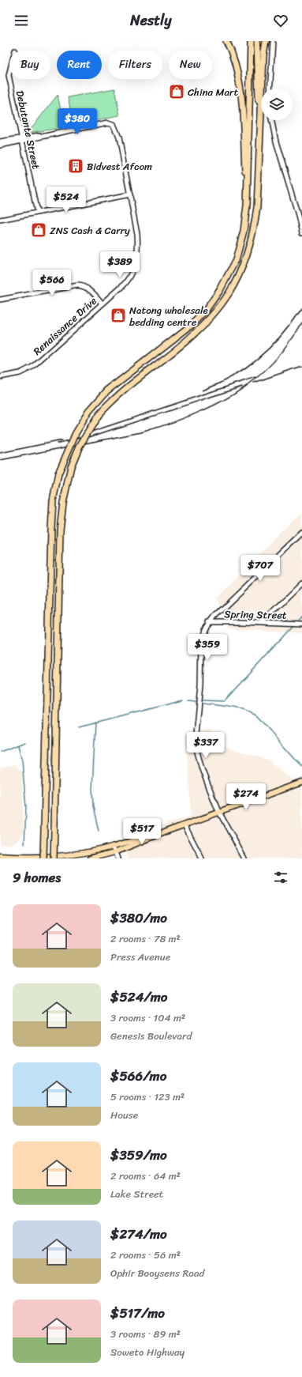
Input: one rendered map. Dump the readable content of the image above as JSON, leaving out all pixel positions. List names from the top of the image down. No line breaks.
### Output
{"streets":{"street":["Debutante Street","Renaissance Drive","Spring Street"]},"places":{"shop":["China Mart","ZNS Cash & Carry","Natong wholesale bedding centre"],"building":["Bidvest Afcom"]},"page":{"header":"Nestly","chip":["Buy","Rent","Filters","New"],"price":["$380","$524","$389","$566","$707","$359","$337","$274","$517"],"heading":"9 homes","list":[{"name":"$380/mo","note":"2 rooms · 78 m² · Press Avenue"},{"name":"$524/mo","note":"3 rooms · 104 m² · Genesis Boulevard"},{"name":"$566/mo","note":"5 rooms · 123 m² · House"},{"name":"$359/mo","note":"2 rooms · 64 m² · Lake Street"},{"name":"$274/mo","note":"2 rooms · 56 m² · Ophir Booysens Road"},{"name":"$517/mo","note":"3 rooms · 89 m² · Soweto Highway"}]}}
